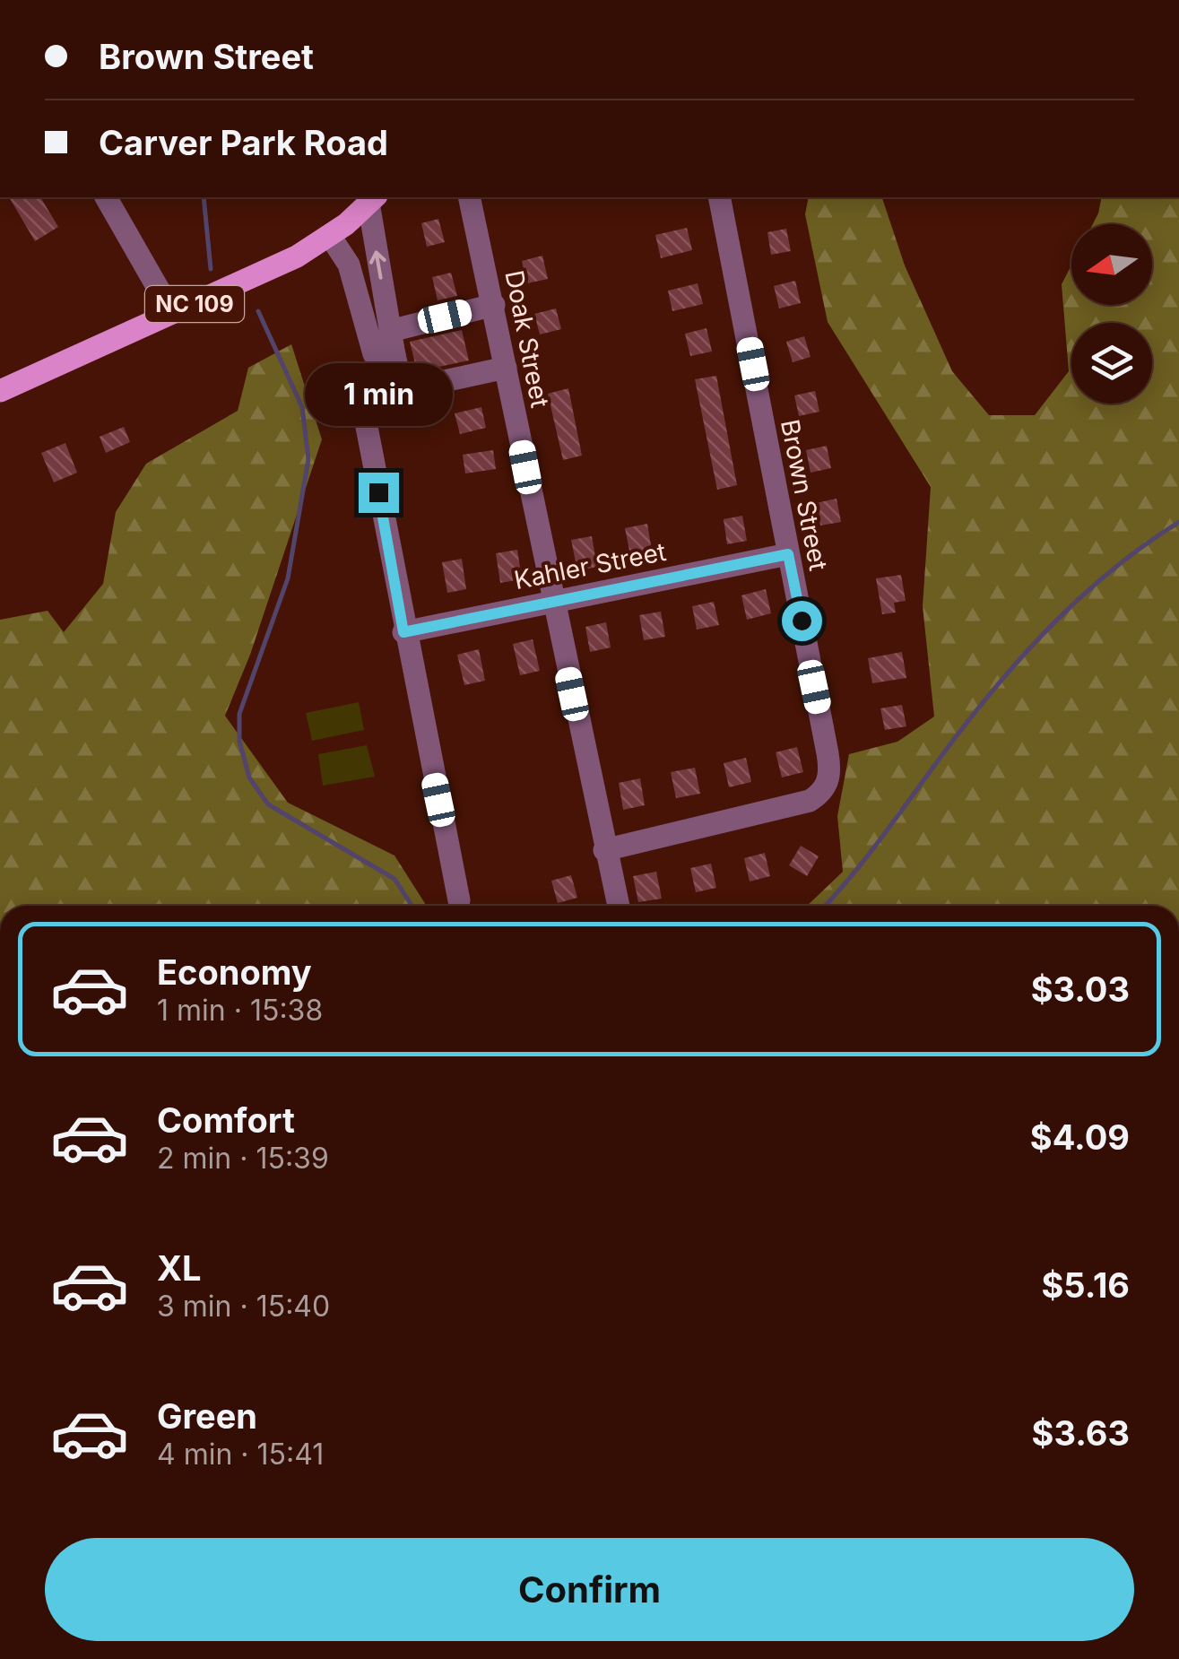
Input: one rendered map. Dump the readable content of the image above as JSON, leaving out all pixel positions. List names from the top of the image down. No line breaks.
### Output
{"streets":{"main road":["NC 109"],"street":["Doak Street","Brown Street","Kahler Street"]},"crossings":[["Doak Street","Brown Street"],["Doak Street","Kahler Street"],["Brown Street","Kahler Street"]],"north":"left","page":{"banner":["Brown Street","Carver Park Road"],"bubble":"1 min","list":[{"name":"Economy","note":"1 min · 15:38","value":"$3.03"},{"name":"Comfort","note":"2 min · 15:39","value":"$4.09"},{"name":"XL","note":"3 min · 15:40","value":"$5.16"},{"name":"Green","note":"4 min · 15:41","value":"$3.63"}],"buttons":"Confirm"}}
